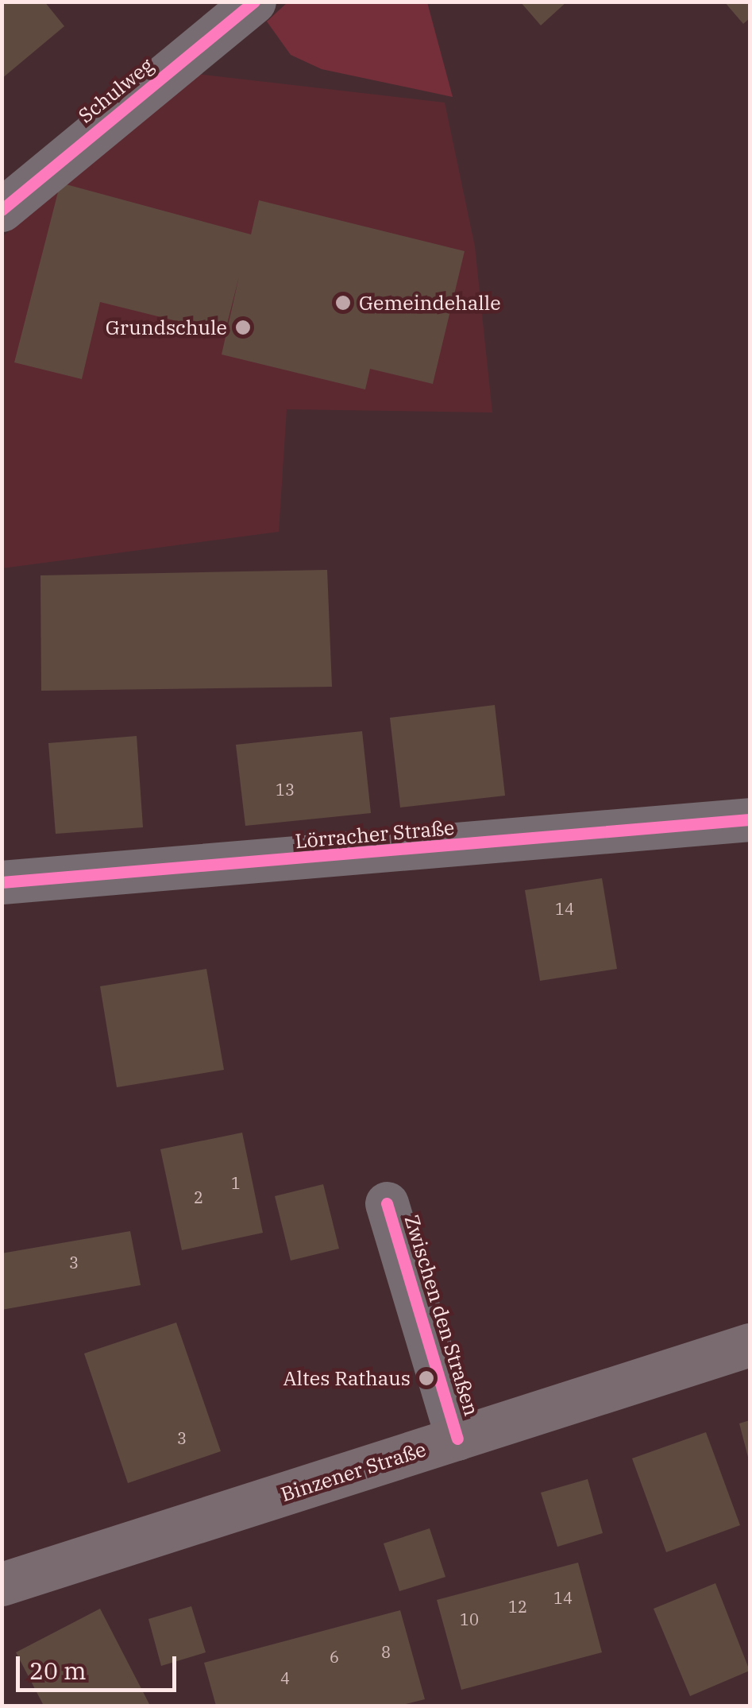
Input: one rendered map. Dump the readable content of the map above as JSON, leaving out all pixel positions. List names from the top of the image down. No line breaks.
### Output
{"streets":{"main road":["Binzener Straße"],"street":["Schulweg","Lörracher Straße","Zwischen den Straßen"]},"crossings":[["Zwischen den Straßen","Binzener Straße"]],"places":["Gemeindehalle","Grundschule","Altes Rathaus"],"house_numbers":["13","14","1","2","3","3","14","12","10","8","6","4"],"scale_bar":"20 m"}
